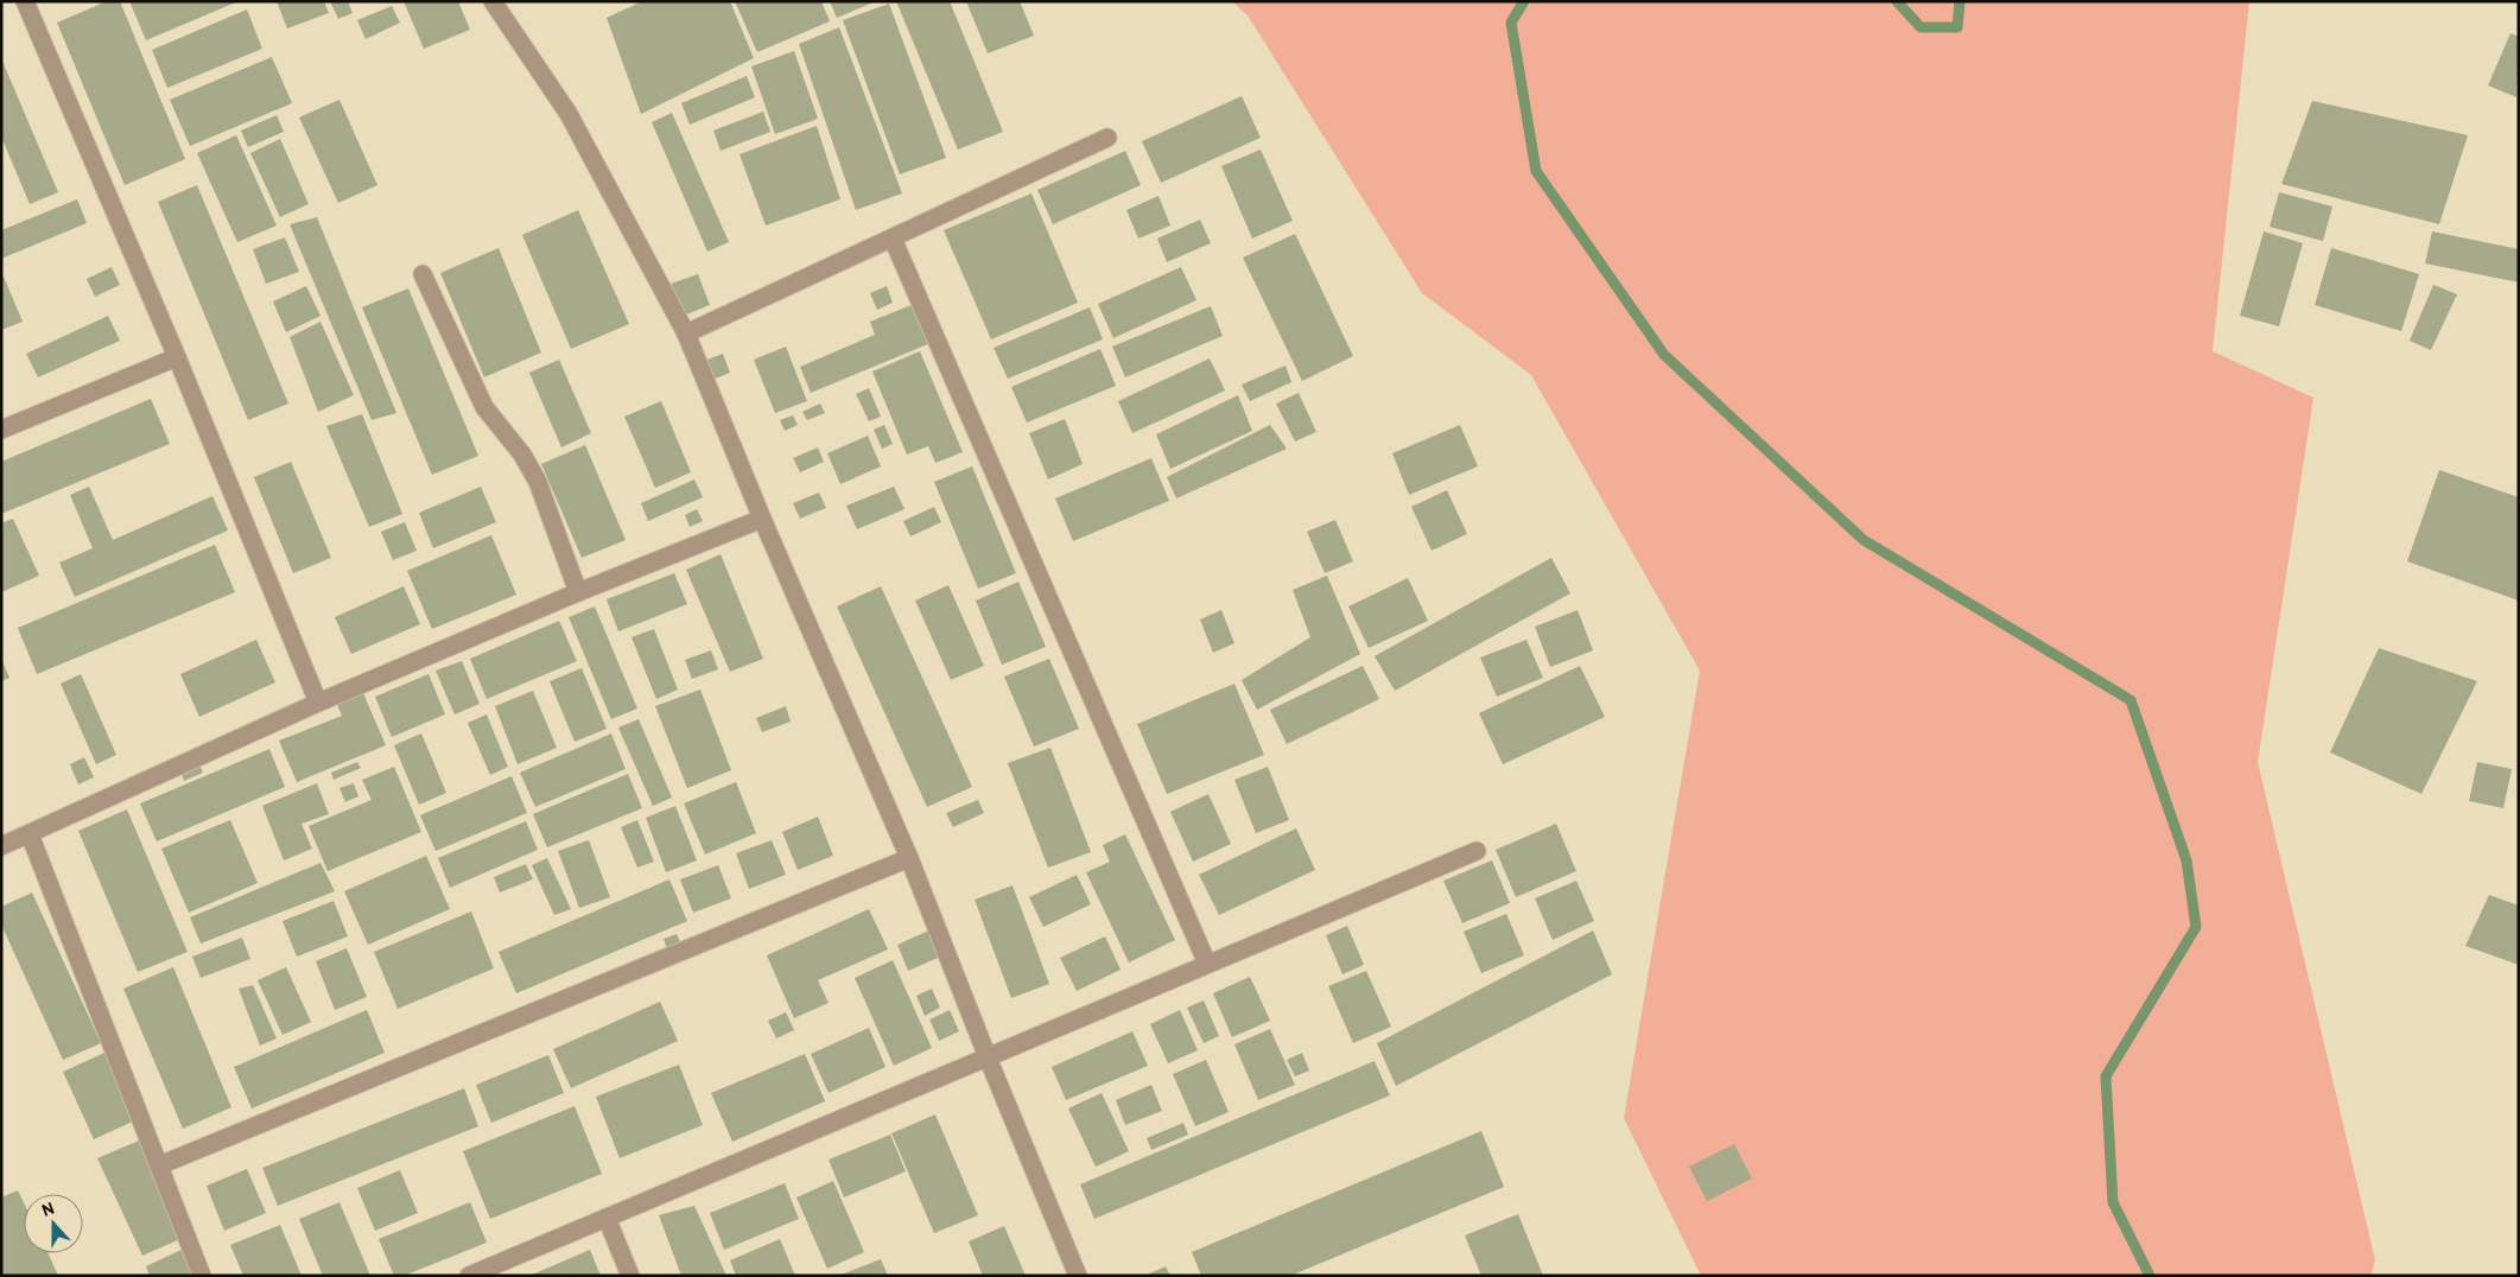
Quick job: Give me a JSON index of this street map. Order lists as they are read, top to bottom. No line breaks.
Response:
{"north":"top"}
